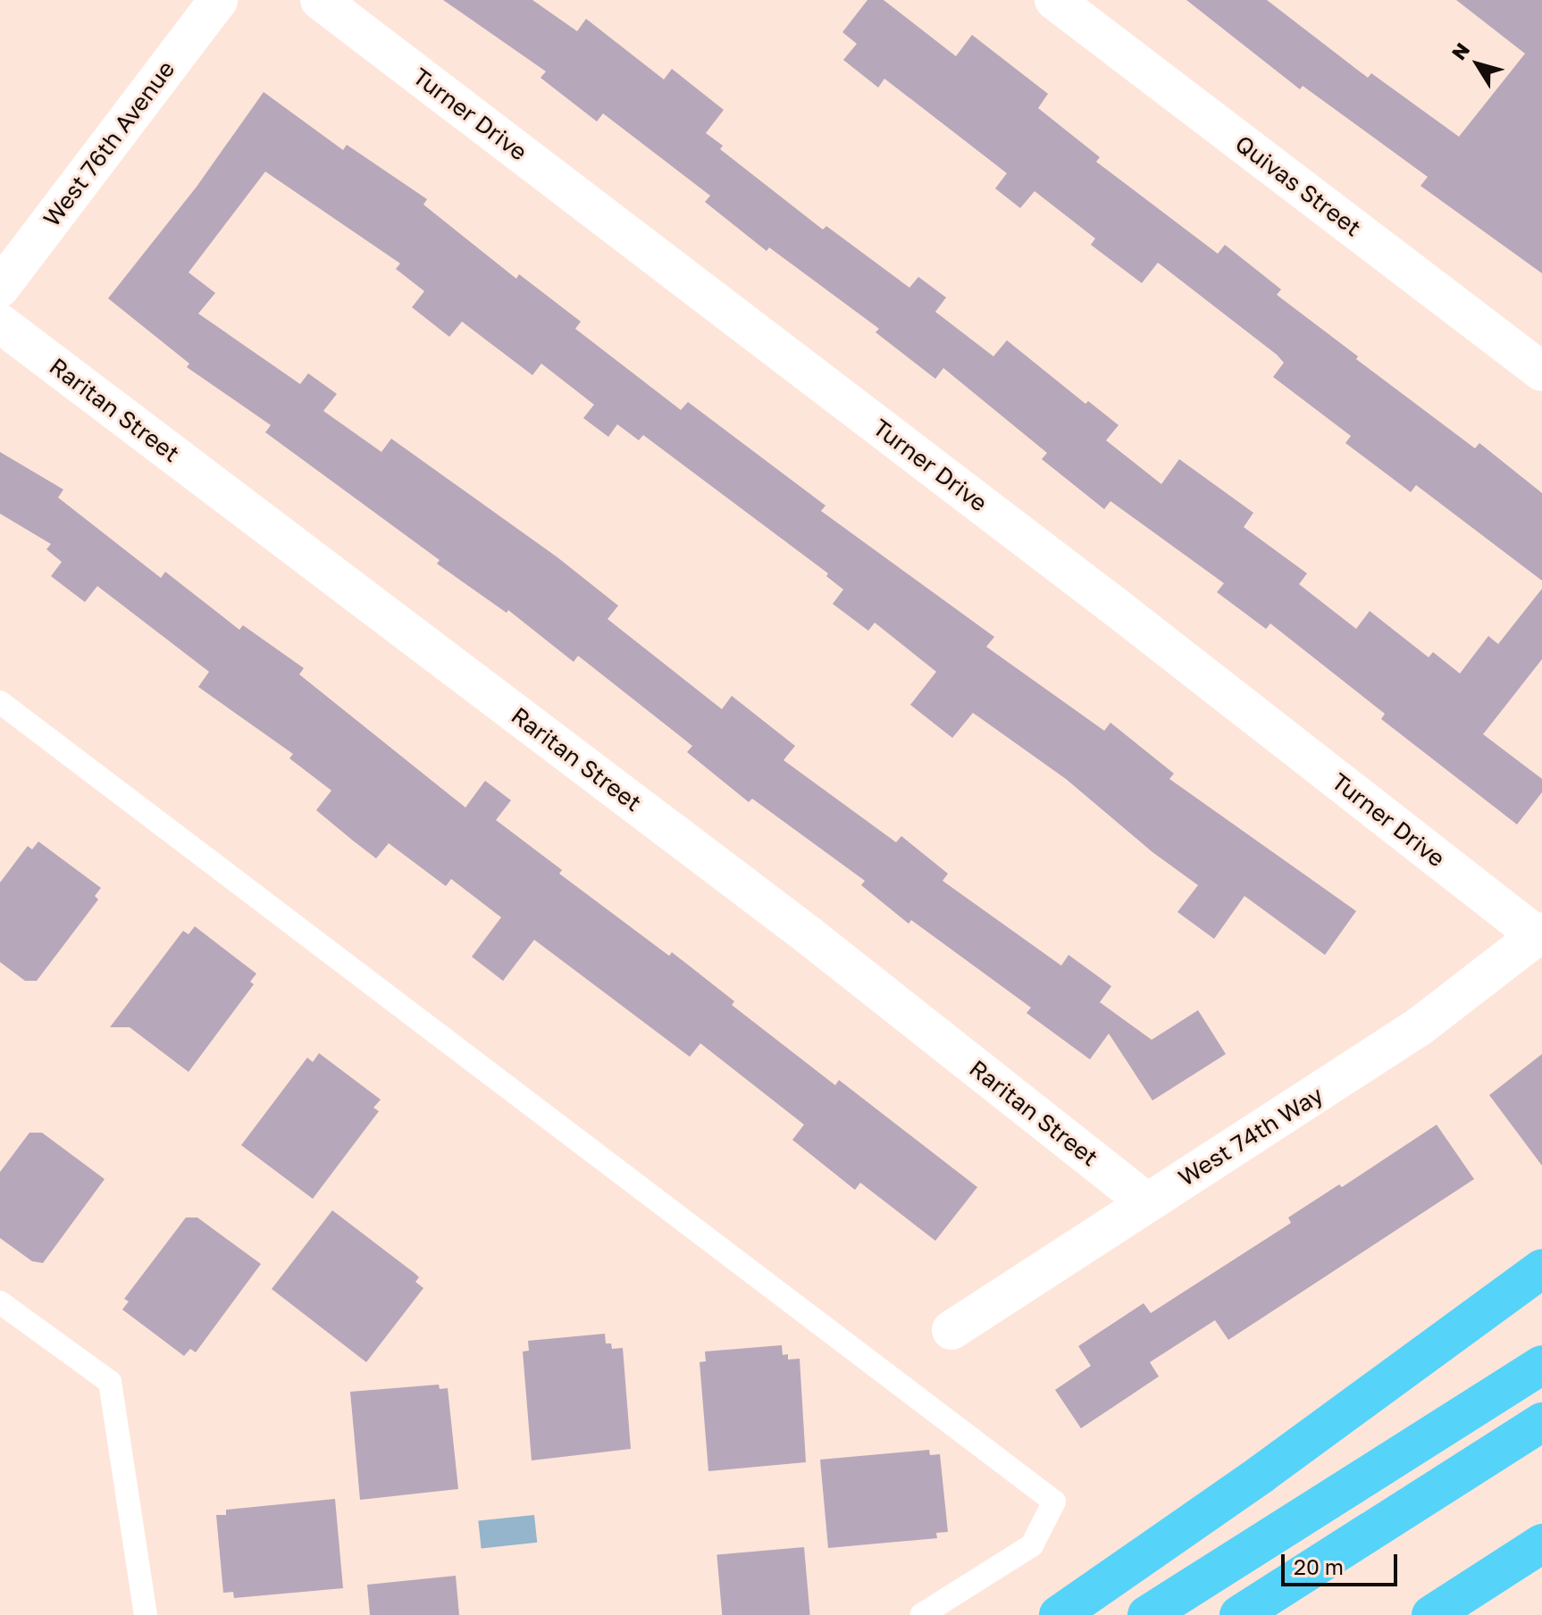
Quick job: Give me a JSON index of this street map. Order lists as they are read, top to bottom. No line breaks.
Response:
{"streets":{"street":["Turner Drive","West 76th Avenue","Quivas Street","Raritan Street","West 74th Way"]},"crossings":[["Turner Drive","West 74th Way"],["Raritan Street","West 74th Way"]],"scale_bar":"20 m","north":"top left"}
